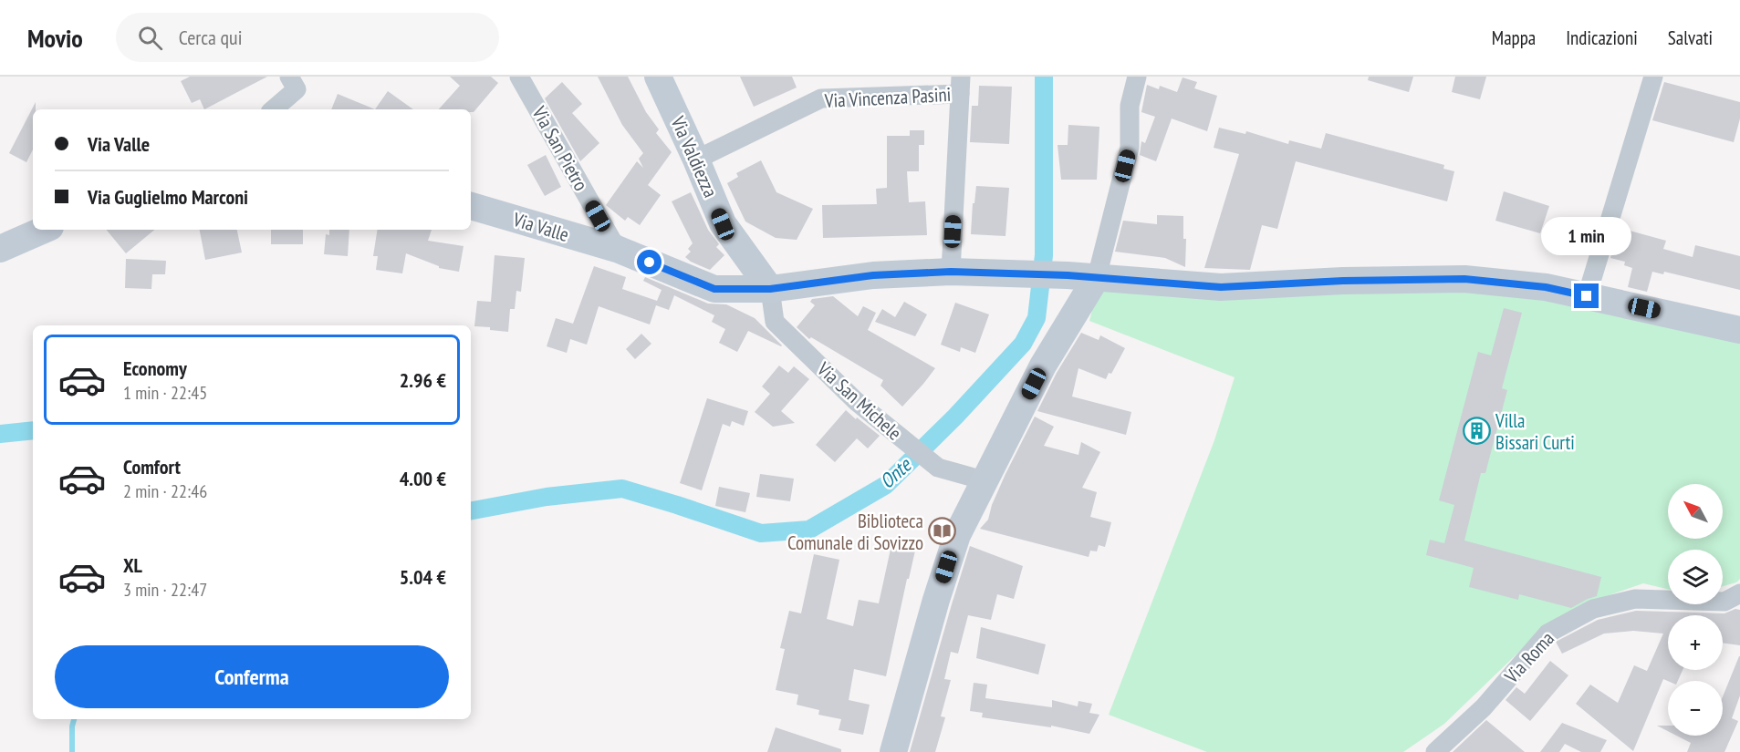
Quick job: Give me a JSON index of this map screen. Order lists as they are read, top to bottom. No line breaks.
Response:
{"streets":{"main road":["Via Valdiezza","Via Valle"],"street":["Via Vincenza Pasini","Via San Pietro","Via San Michele","Via Roma"]},"crossings":[["Via Vincenza Pasini","Via Valdiezza"],["Via Vincenza Pasini","Via Valle"],["Via San Pietro","Via Valle"],["Via Valdiezza","Via Valle"],["Via Valdiezza","Via San Michele"],["Via Valle","Via San Michele"]],"water":["Onte"],"places":{"building":["Villa Bissari Curti"],"library":["Biblioteca Comunale di Sovizzo"]},"north":"top left","page":{"header":"Movio","search":"Cerca qui","nav":["Mappa","Indicazioni","Salvati"],"banner":["Via Valle","Via Guglielmo Marconi"],"bubble":"1 min","list":[{"name":"Economy","note":"1 min · 22:45","value":"2.96 €"},{"name":"Comfort","note":"2 min · 22:46","value":"4.00 €"},{"name":"XL","note":"3 min · 22:47","value":"5.04 €"}],"map_buttons":["+","−"],"buttons":"Conferma"}}
